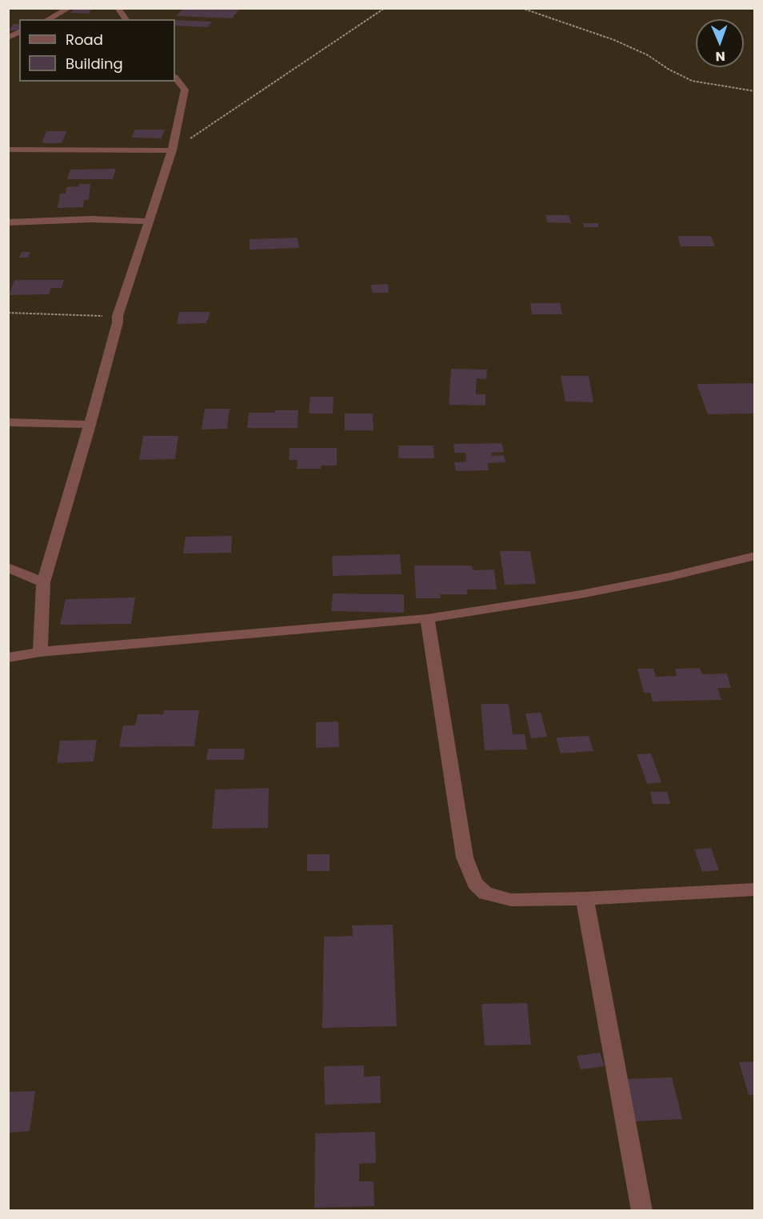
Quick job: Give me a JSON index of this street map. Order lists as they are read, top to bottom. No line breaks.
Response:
{"legend":["Road","Building"],"north":"bottom"}
